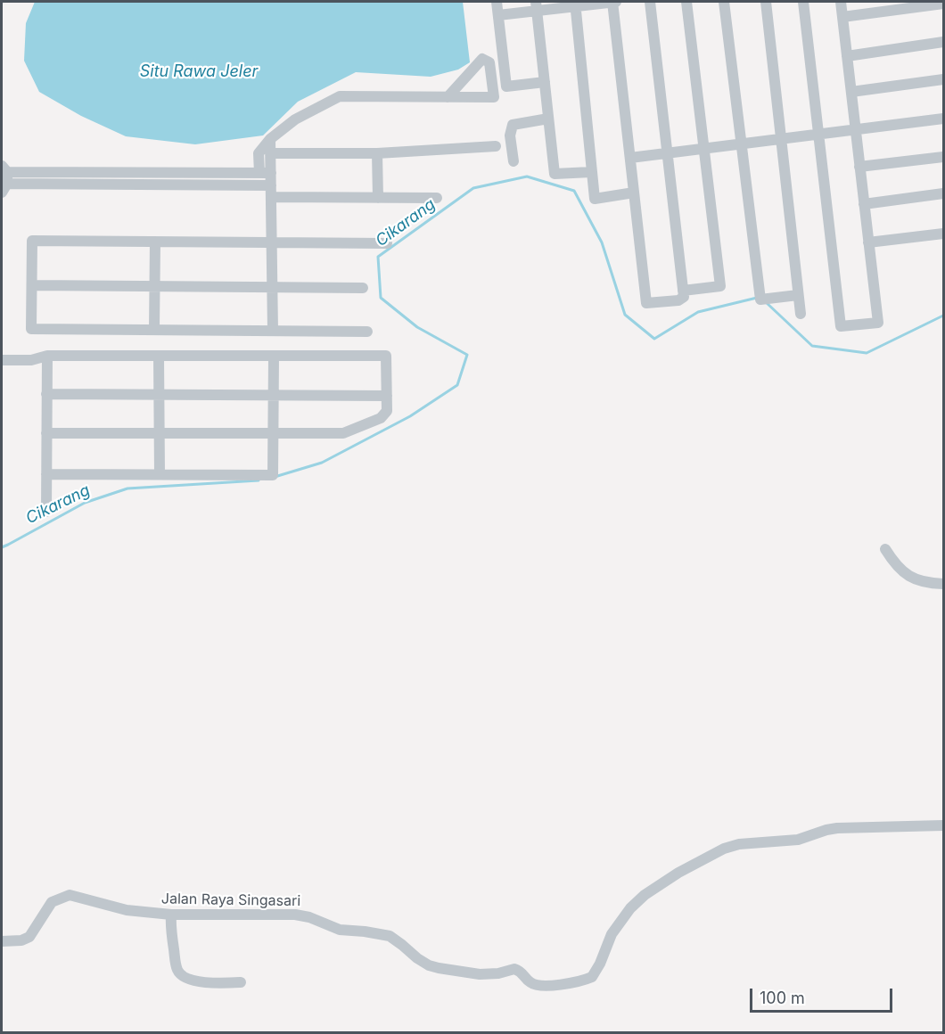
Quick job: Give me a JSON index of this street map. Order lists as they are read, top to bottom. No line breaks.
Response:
{"streets":{"street":["Jalan Raya Singasari"]},"water":["Situ Rawa Jeler","Cikarang"],"scale_bar":"100 m"}
